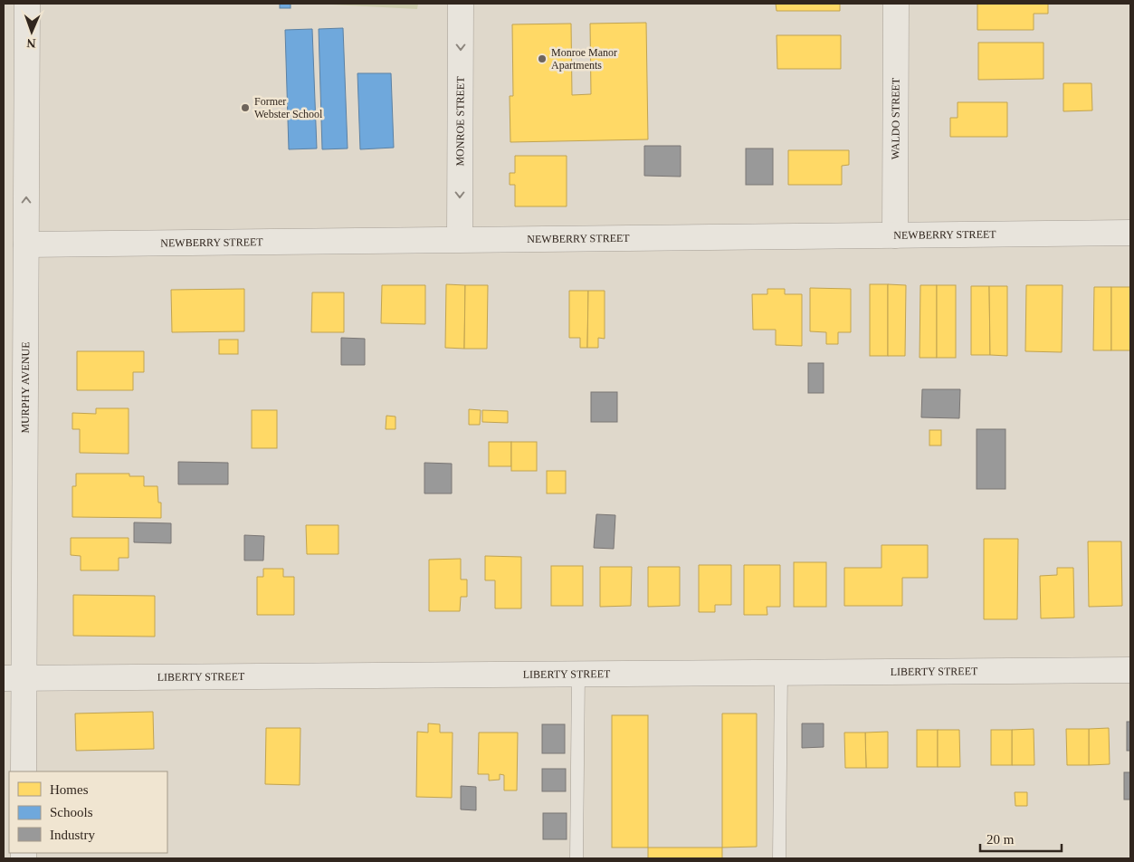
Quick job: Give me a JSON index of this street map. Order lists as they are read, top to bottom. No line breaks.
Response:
{"streets":{"street":["WALDO STREET","MONROE STREET","NEWBERRY STREET","MURPHY AVENUE","LIBERTY STREET"]},"crossings":[["WALDO STREET","NEWBERRY STREET"],["MONROE STREET","NEWBERRY STREET"],["NEWBERRY STREET","MURPHY AVENUE"],["MURPHY AVENUE","LIBERTY STREET"]],"one_way":["MONROE STREET"],"places":["Monroe Manor Apartments","Former Webster School"],"legend":["Homes","Schools","Industry"],"scale_bar":"20 m","north":"bottom"}
